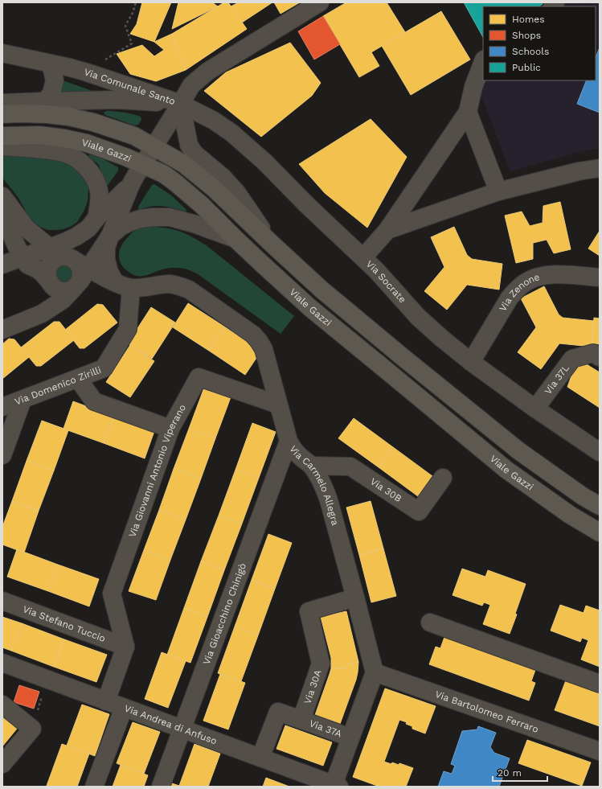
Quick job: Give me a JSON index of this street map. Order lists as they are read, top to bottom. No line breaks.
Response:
{"streets":{"main road":["Viale Gazzi"],"street":["Via Comunale Santo","Via Socrate","Via Zenone","Via 37L","Via Domenico Zirilli","Via Giovanni Antonio Viperano","Via Carmelo Allegra","Via 30B","Via Gioacchino Chinigò","Via Stefano Tuccio","Via 30A","Via Bartolomeo Ferraro","Via Andrea di Anfuso","Via 37A"]},"crossings":[["Via Comunale Santo","Via Socrate"],["Via Socrate","Via Zenone"],["Via Socrate","Via 37L"],["Via Domenico Zirilli","Via Carmelo Allegra"],["Via Giovanni Antonio Viperano","Via Carmelo Allegra"],["Via Giovanni Antonio Viperano","Via Stefano Tuccio"],["Via Carmelo Allegra","Via 30B"],["Via Carmelo Allegra","Via Gioacchino Chinigò"],["Via Carmelo Allegra","Via 30A"],["Via Carmelo Allegra","Via Bartolomeo Ferraro"],["Via Gioacchino Chinigò","Via Andrea di Anfuso"],["Via 30A","Via 37A"]],"legend":["Homes","Shops","Schools","Public"],"scale_bar":"20 m"}
